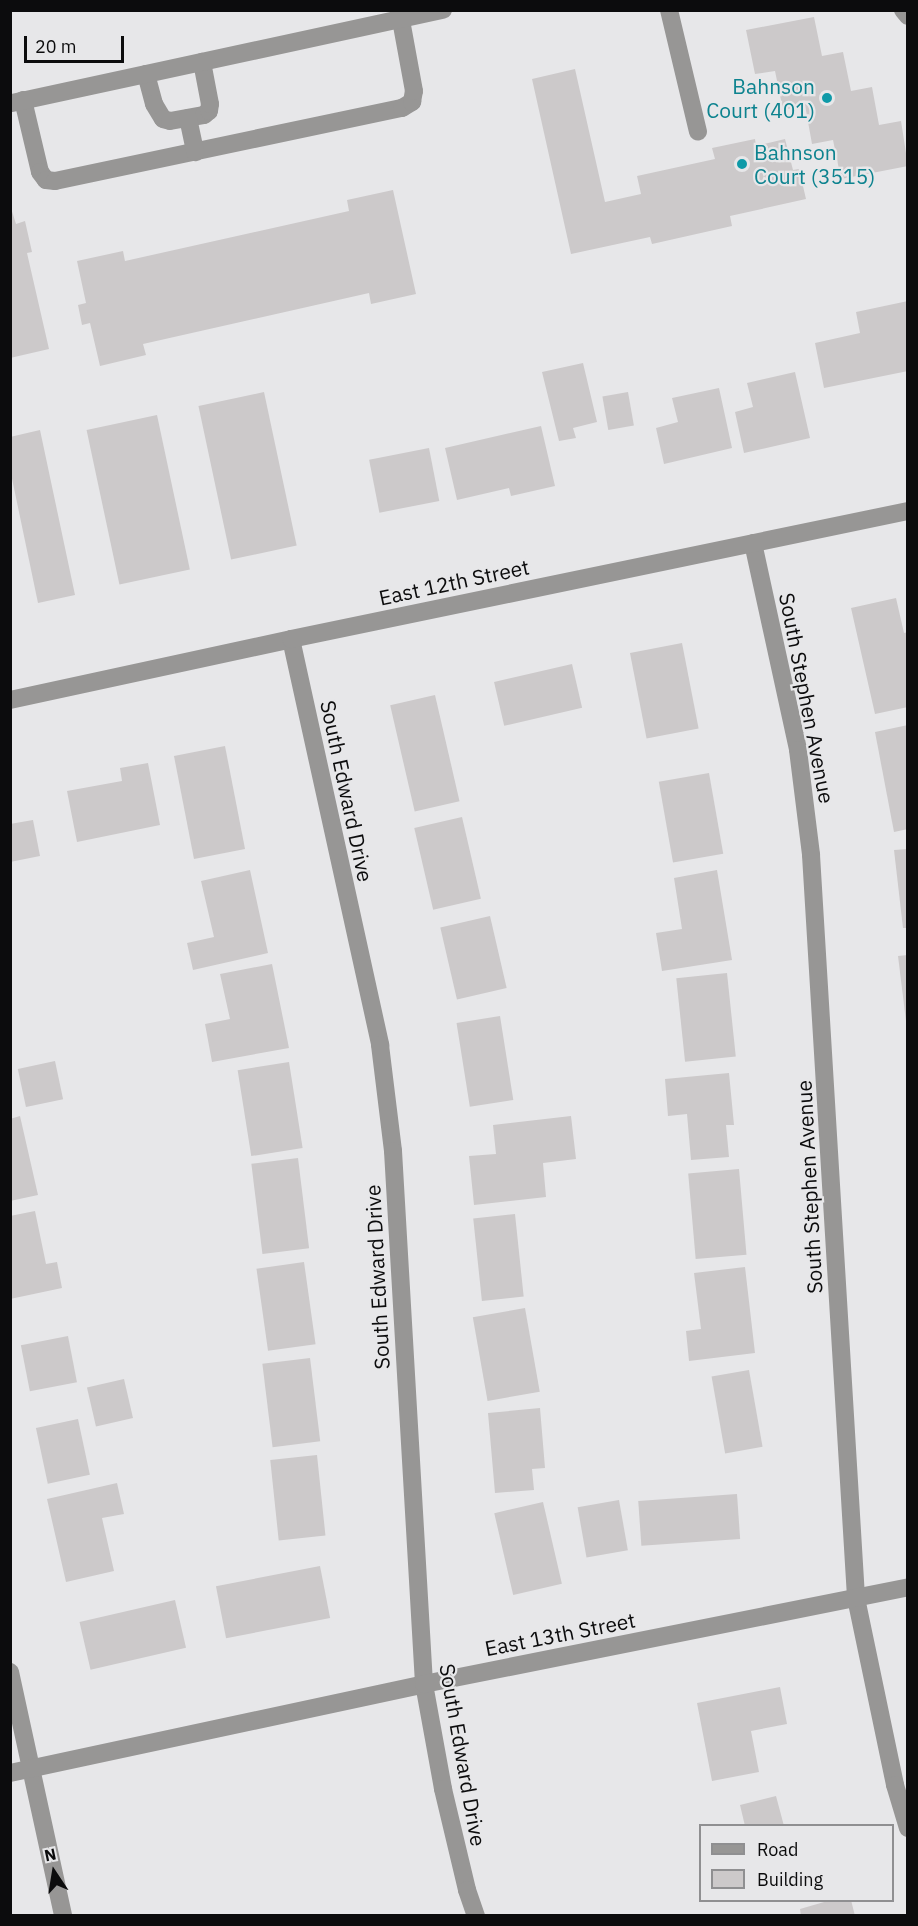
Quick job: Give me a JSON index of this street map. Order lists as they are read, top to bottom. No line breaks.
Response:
{"streets":{"street":["East 12th Street","South Stephen Avenue","South Edward Drive","East 13th Street"]},"crossings":[["East 12th Street","South Stephen Avenue"],["East 12th Street","South Edward Drive"],["South Stephen Avenue","East 13th Street"],["South Edward Drive","East 13th Street"]],"places":["Bahnson Court (401)","Bahnson Court (3515)"],"legend":["Road","Building"],"scale_bar":"20 m","north":"top"}
